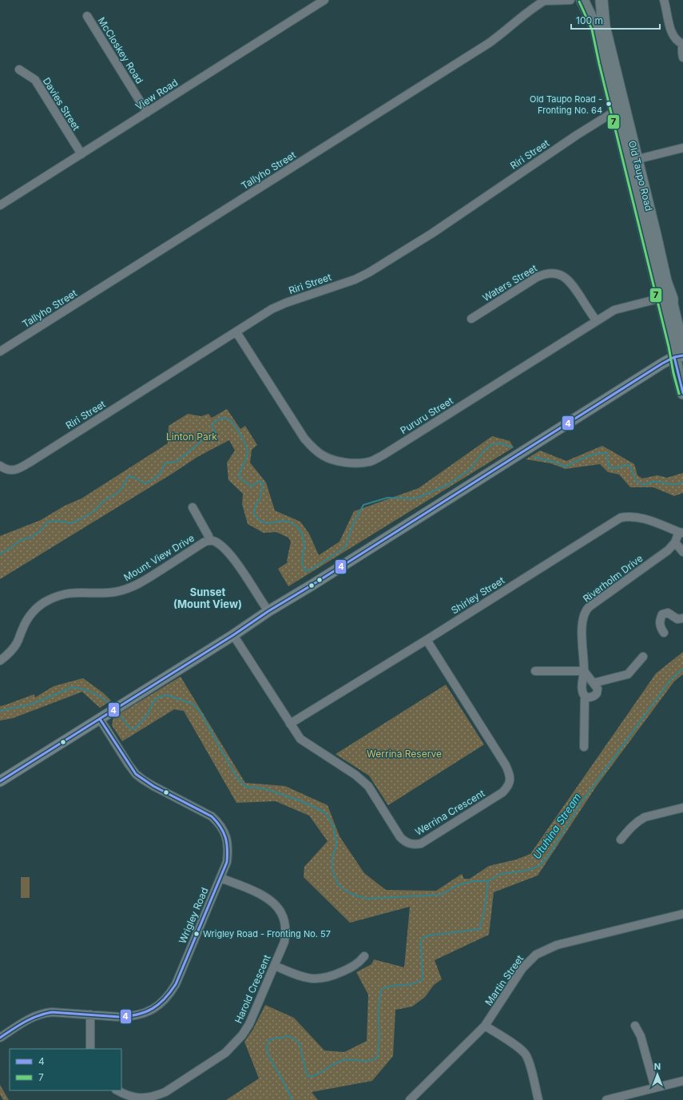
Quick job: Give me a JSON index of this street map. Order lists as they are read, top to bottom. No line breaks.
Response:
{"streets":{"highway":["Old Taupo Road"],"street":["McCloskey Road","View Road","Davies Street","Riri Street","Tallyho Street","Waters Street","Pururu Street","Mount View Drive","Riverholm Drive","Shirley Street","Werrina Crescent","Wrigley Road","Martin Street","Harold Crescent"]},"crossings":[["McCloskey Road","View Road"],["View Road","Davies Street"],["Riri Street","Old Taupo Road"],["Riri Street","Pururu Street"],["Old Taupo Road","Pururu Street"],["Waters Street","Pururu Street"],["Riverholm Drive","Shirley Street"],["Shirley Street","Werrina Crescent"],["Wrigley Road","Harold Crescent"]],"districts":["Sunset (Mount View)"],"water":["Utuhina Stream"],"parks":["Linton Park","Werrina Reserve"],"places":["Old Taupo Road - Fronting No. 64","Wrigley Road - Fronting No. 57"],"lines":["transit line 7","transit line 4"],"legend":["4","7"],"scale_bar":"100 m","north":"top"}
